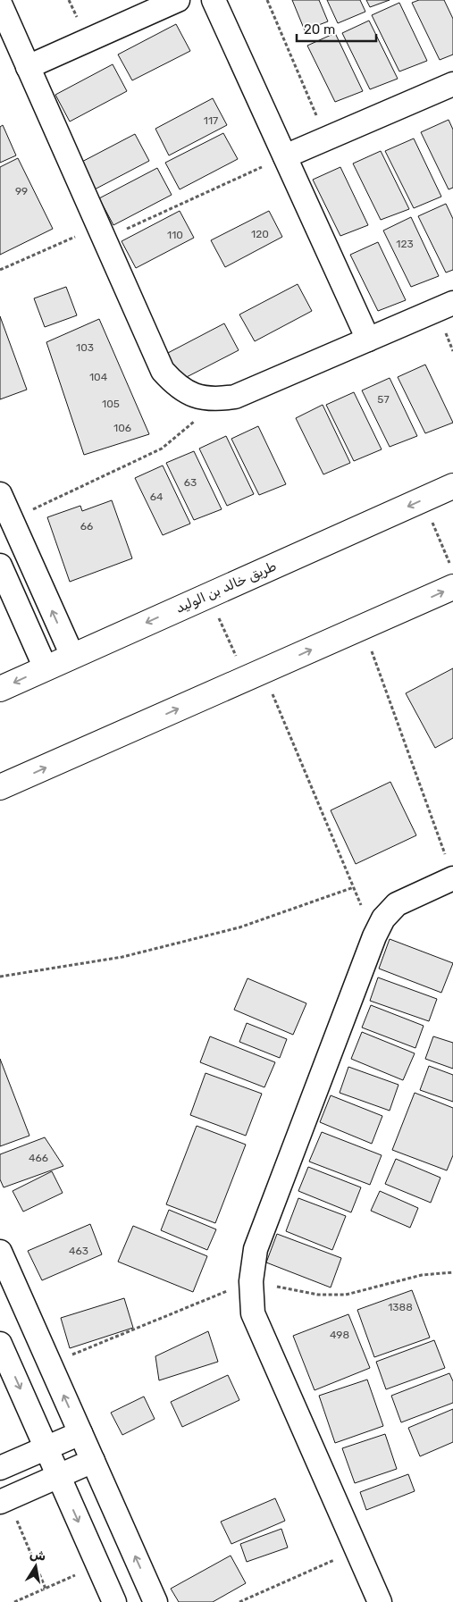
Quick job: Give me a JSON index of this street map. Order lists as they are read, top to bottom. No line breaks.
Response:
{"streets":{"street":["طريق خالد بن الوليد"]},"house_numbers":["117","99","120","110","123","103","104","57","105","106","63","64","66","466","463","1388","498"],"scale_bar":"20 m","north":"top"}
